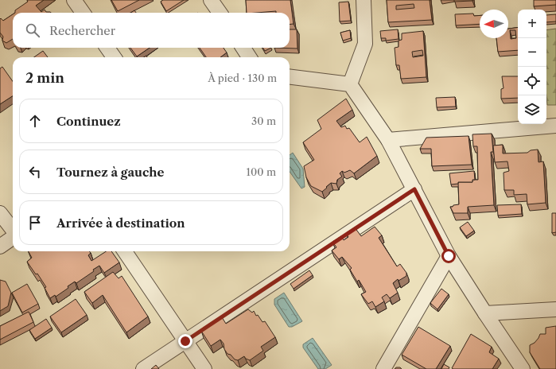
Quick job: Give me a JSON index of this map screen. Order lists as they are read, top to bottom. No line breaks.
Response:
{"north":"left","page":{"map_buttons":["+","−"],"search":"Rechercher","heading":["2 min","À pied · 130 m"],"list":[["Continuez","30 m"],["Tournez à gauche","100 m"],"Arrivée à destination"]}}
